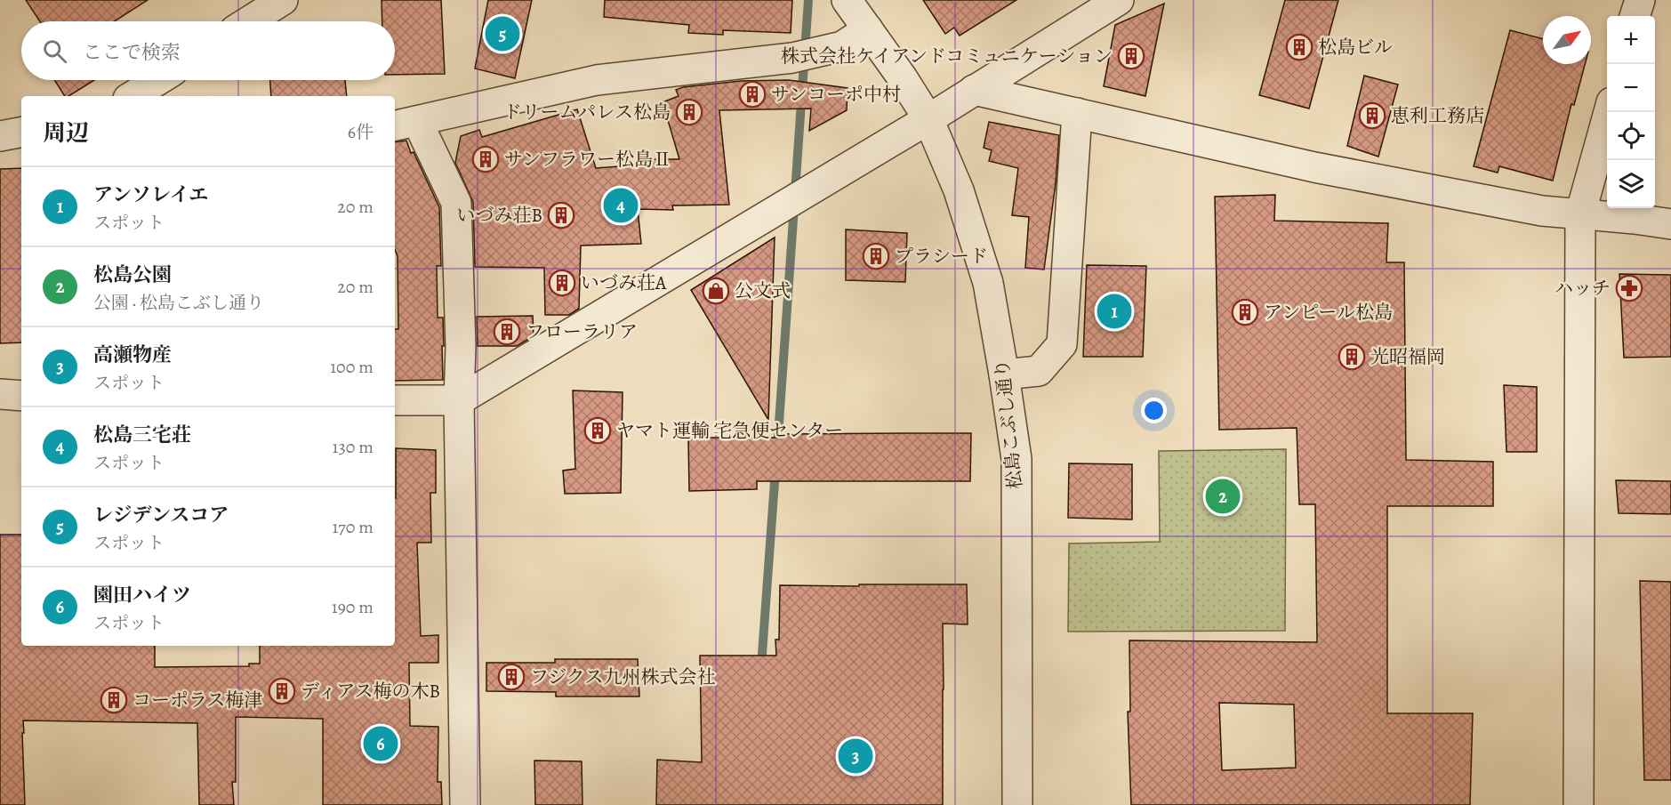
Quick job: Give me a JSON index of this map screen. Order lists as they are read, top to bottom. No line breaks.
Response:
{"streets":{"street":["松島こぶし通り"]},"places":{"building":["松島ビル","株式会社ケイアンドコミュニケーション","サンコーポ中村","ドリームパレス松島","恵利工務店","サンフラワー松島Ⅱ","いづみ荘B","プラシード","いづみ荘A","アンピール松島","フローラリア","光昭福岡","ヤマト運輸 宅急便センター","フジクス九州株式会社","ディアス梅の木B","コーポラス梅津"],"pharmacy":["ハッチ"],"shop":["公文式"]},"north":"top right","page":{"pins":["5","4","1","2","6","3"],"map_buttons":["+","−"],"search":"ここで検索","heading":["周辺","6件"],"list":[{"mark":"1","name":"アンソレイエ","note":"スポット","value":"20 m"},{"mark":"2","name":"松島公園","note":"公園 · 松島こぶし通り","value":"20 m"},{"mark":"3","name":"高瀬物産","note":"スポット","value":"100 m"},{"mark":"4","name":"松島三宅荘","note":"スポット","value":"130 m"},{"mark":"5","name":"レジデンスコア","note":"スポット","value":"170 m"},{"mark":"6","name":"園田ハイツ","note":"スポット","value":"190 m"}]}}
